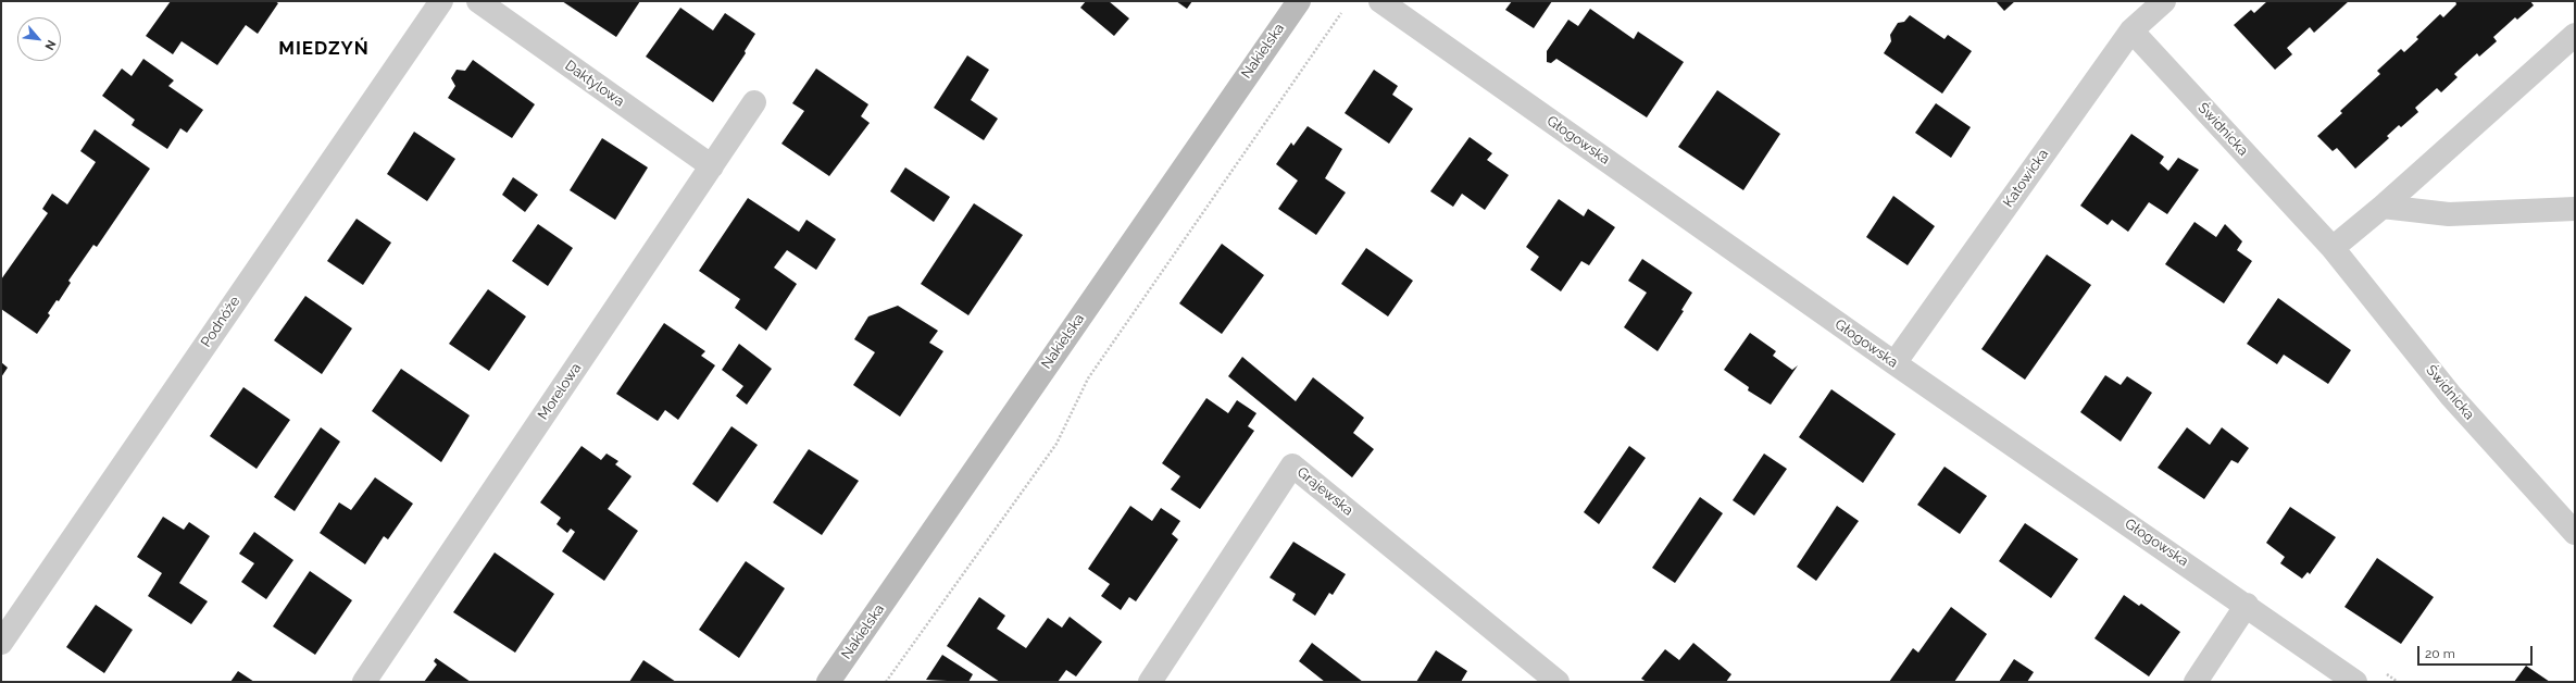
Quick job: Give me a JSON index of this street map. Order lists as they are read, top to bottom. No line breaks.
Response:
{"streets":{"main road":["Nakielska"],"street":["Daktylowa","Świdnicka","Głogowska","Katowicka","Podnóże","Morelowa","Grajewska"]},"crossings":[["Daktylowa","Morelowa"],["Świdnicka","Katowicka"],["Głogowska","Katowicka"]],"districts":["MIEDZYŃ"],"scale_bar":"20 m","north":"bottom right"}
